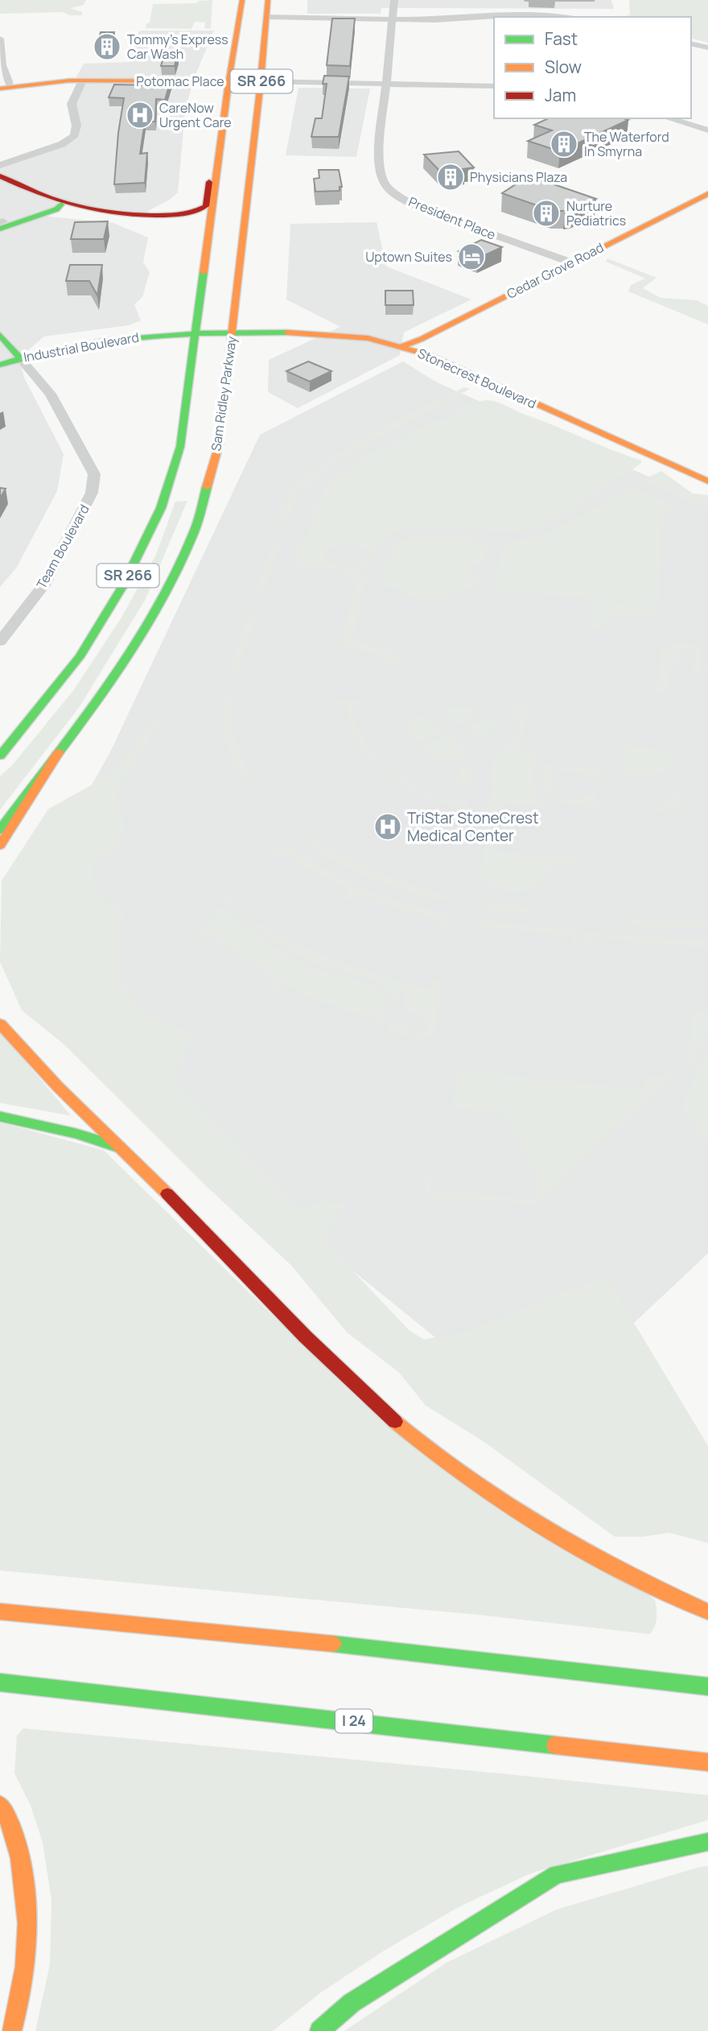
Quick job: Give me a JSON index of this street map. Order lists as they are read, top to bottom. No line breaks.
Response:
{"streets":{"main road":["Potomac Place","SR 266","Cedar Grove Road","Industrial Boulevard","Stonecrest Boulevard","Sam Ridley Parkway","Team Boulevard","I 24"],"street":["President Place"]},"crossings":[["Potomac Place","SR 266"],["Potomac Place","President Place"],["Potomac Place","Sam Ridley Parkway"],["SR 266","Industrial Boulevard"],["President Place","Cedar Grove Road"],["Cedar Grove Road","Stonecrest Boulevard"],["Industrial Boulevard","Stonecrest Boulevard"],["Industrial Boulevard","Sam Ridley Parkway"],["Industrial Boulevard","Team Boulevard"],["Stonecrest Boulevard","Sam Ridley Parkway"]],"places":{"building":["Tommy's Express Car Wash","The Waterford In Smyrna","Physicians Plaza","Nurture Pediatrics"],"hospital":["CareNow Urgent Care","TriStar StoneCrest Medical Center"],"hotel":["Uptown Suites"]},"legend":["Fast","Slow","Jam"]}
